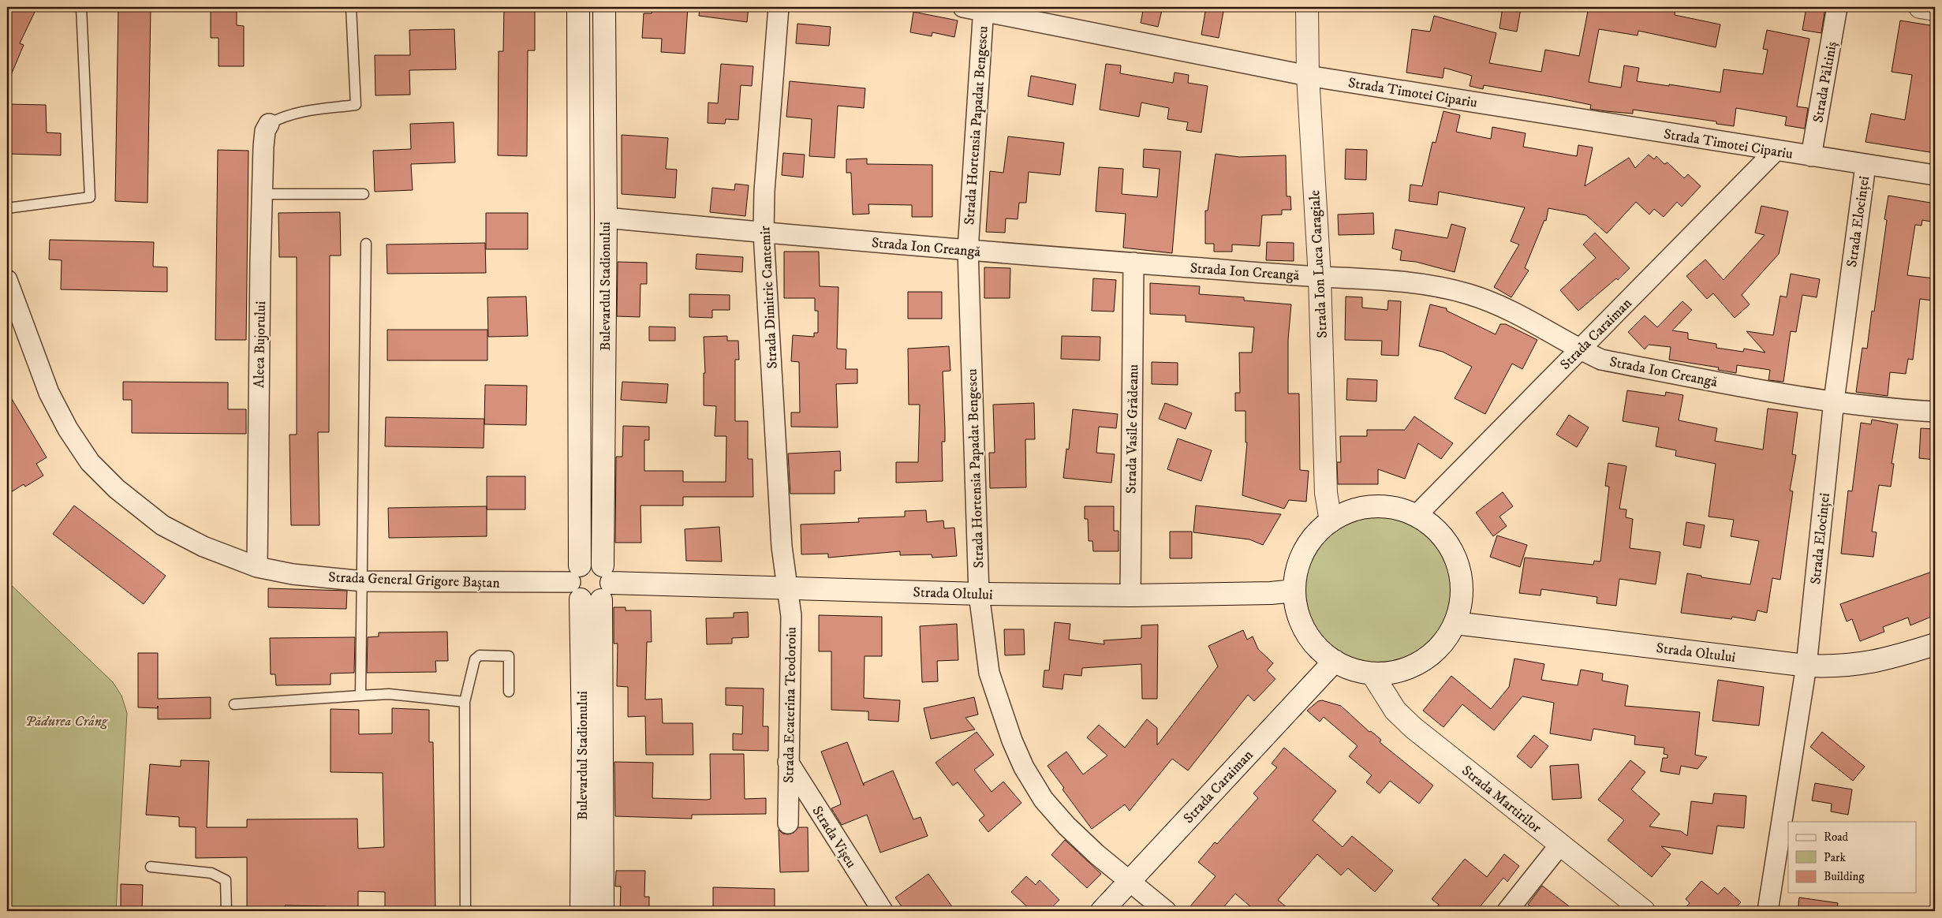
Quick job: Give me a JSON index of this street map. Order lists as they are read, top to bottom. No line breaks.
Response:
{"streets":{"main road":["Strada Ion Luca Caragiale","Bulevardul Stadionului","Strada Caraiman","Strada Oltului","Strada Martirilor"],"street":["Strada Păltiniș","Strada Timotei Cipariu","Strada Hortensia Papadat Bengescu","Strada Elocinței","Strada Ion Creangă","Strada Dimitrie Cantemir","Aleea Bujorului","Strada Vasile Grădeanu","Strada General Grigore Baștan","Strada Ecaterina Teodoroiu","Strada Vișeu"]},"crossings":[["Strada Păltiniș","Strada Timotei Cipariu"],["Strada Timotei Cipariu","Strada Hortensia Papadat Bengescu"],["Strada Timotei Cipariu","Strada Elocinței"],["Strada Timotei Cipariu","Strada Ion Luca Caragiale"],["Strada Timotei Cipariu","Strada Caraiman"],["Strada Hortensia Papadat Bengescu","Strada Ion Creangă"],["Strada Hortensia Papadat Bengescu","Strada Caraiman"],["Strada Hortensia Papadat Bengescu","Strada Oltului"],["Strada Elocinței","Strada Ion Creangă"],["Strada Elocinței","Strada Oltului"],["Strada Ion Creangă","Strada Ion Luca Caragiale"],["Strada Ion Creangă","Bulevardul Stadionului"],["Strada Ion Creangă","Strada Dimitrie Cantemir"],["Strada Ion Creangă","Strada Caraiman"],["Strada Ion Creangă","Strada Vasile Grădeanu"],["Bulevardul Stadionului","Strada General Grigore Baștan"],["Bulevardul Stadionului","Strada Oltului"],["Strada Dimitrie Cantemir","Strada Oltului"],["Strada Dimitrie Cantemir","Strada Ecaterina Teodoroiu"],["Aleea Bujorului","Strada General Grigore Baștan"],["Strada Vasile Grădeanu","Strada Oltului"],["Strada General Grigore Baștan","Strada Oltului"],["Strada Oltului","Strada Ecaterina Teodoroiu"],["Strada Ecaterina Teodoroiu","Strada Vișeu"]],"parks":["Pădurea Crâng"],"legend":["Road","Park","Building"]}
